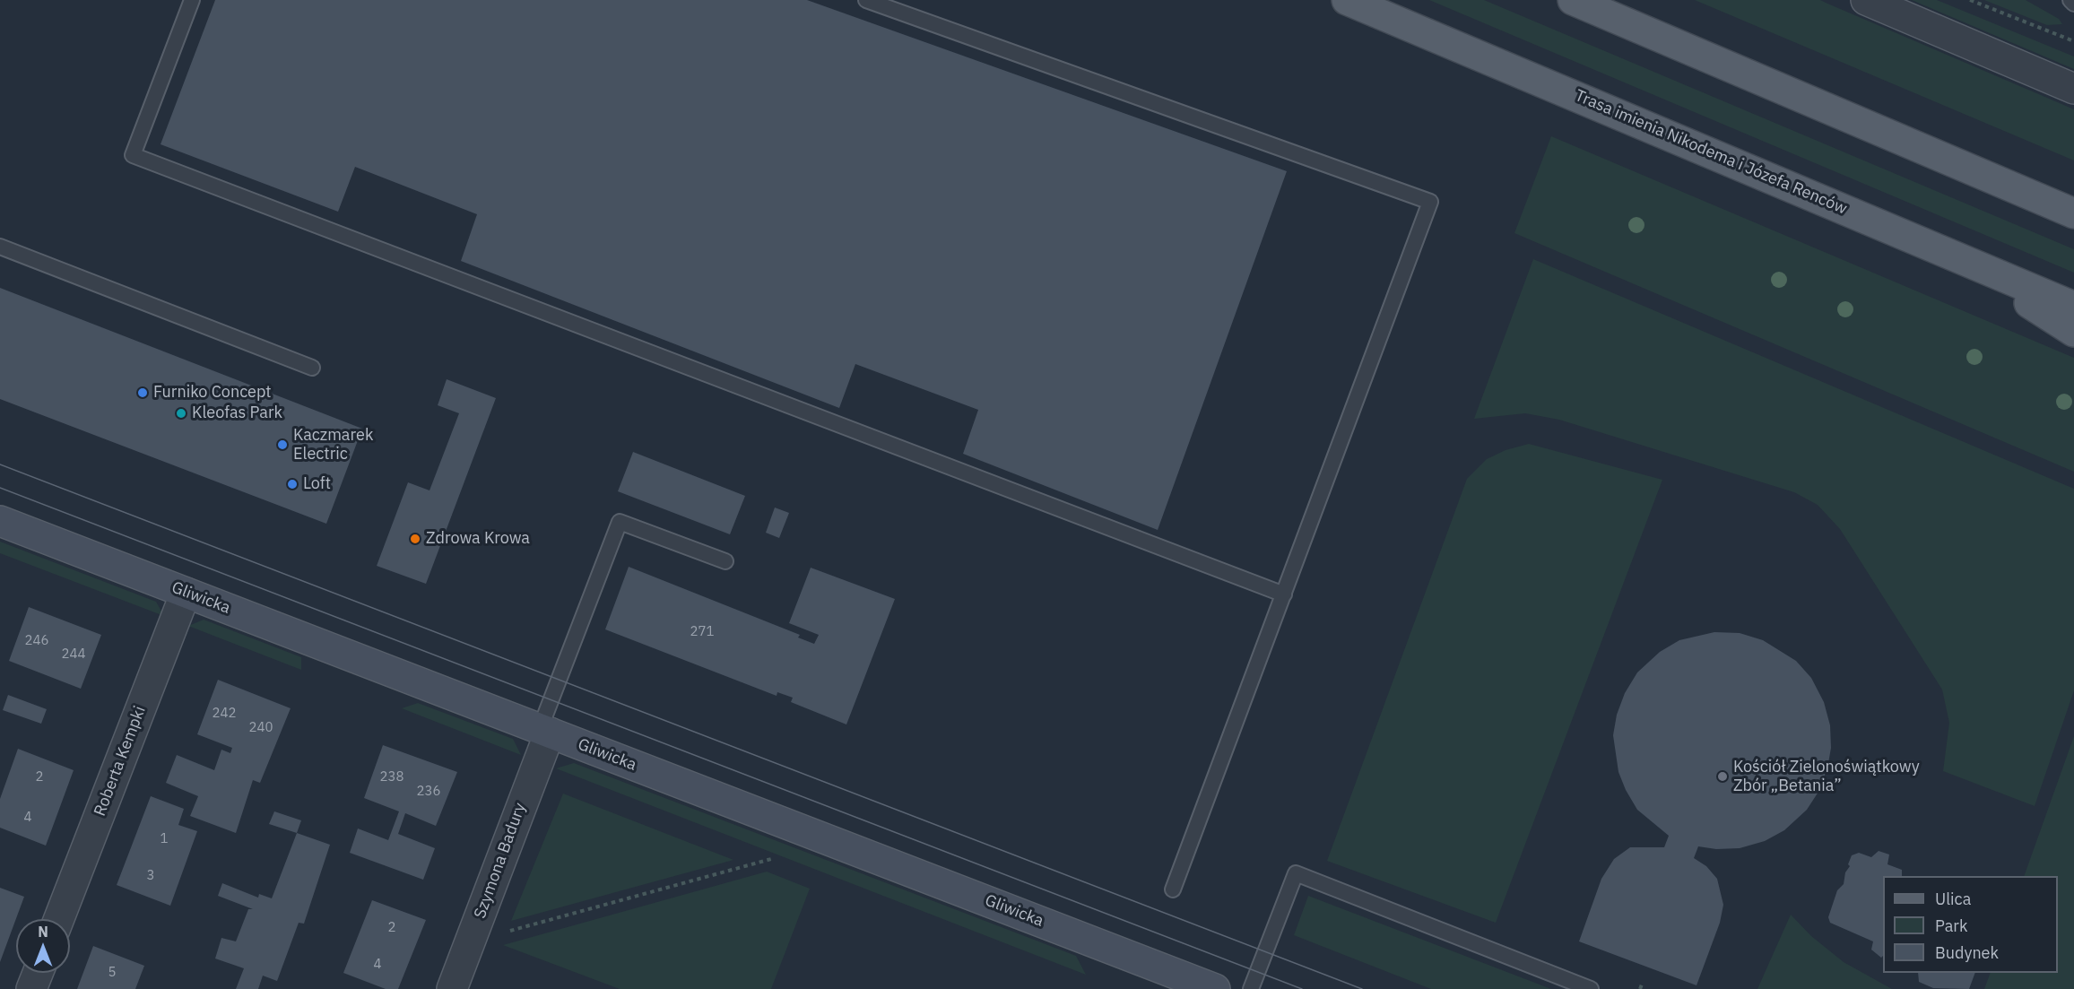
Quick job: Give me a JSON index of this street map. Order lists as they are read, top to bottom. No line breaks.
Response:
{"streets":{"main road":["Trasa imienia Nikodema i Józefa Renców"],"street":["Gliwicka","Roberta Kempki","Szymona Badury"]},"crossings":[["Gliwicka","Roberta Kempki"],["Gliwicka","Szymona Badury"]],"places":["Furniko Concept","Kleofas Park","Kaczmarek Electric","Loft","Zdrowa Krowa","Kościół Zielonoświątkowy Zbór „Betania”"],"house_numbers":["271","246","244","242","240","2","238","236","4","1","3","2","4","5"],"legend":["Ulica","Park","Budynek"],"north":"top"}
